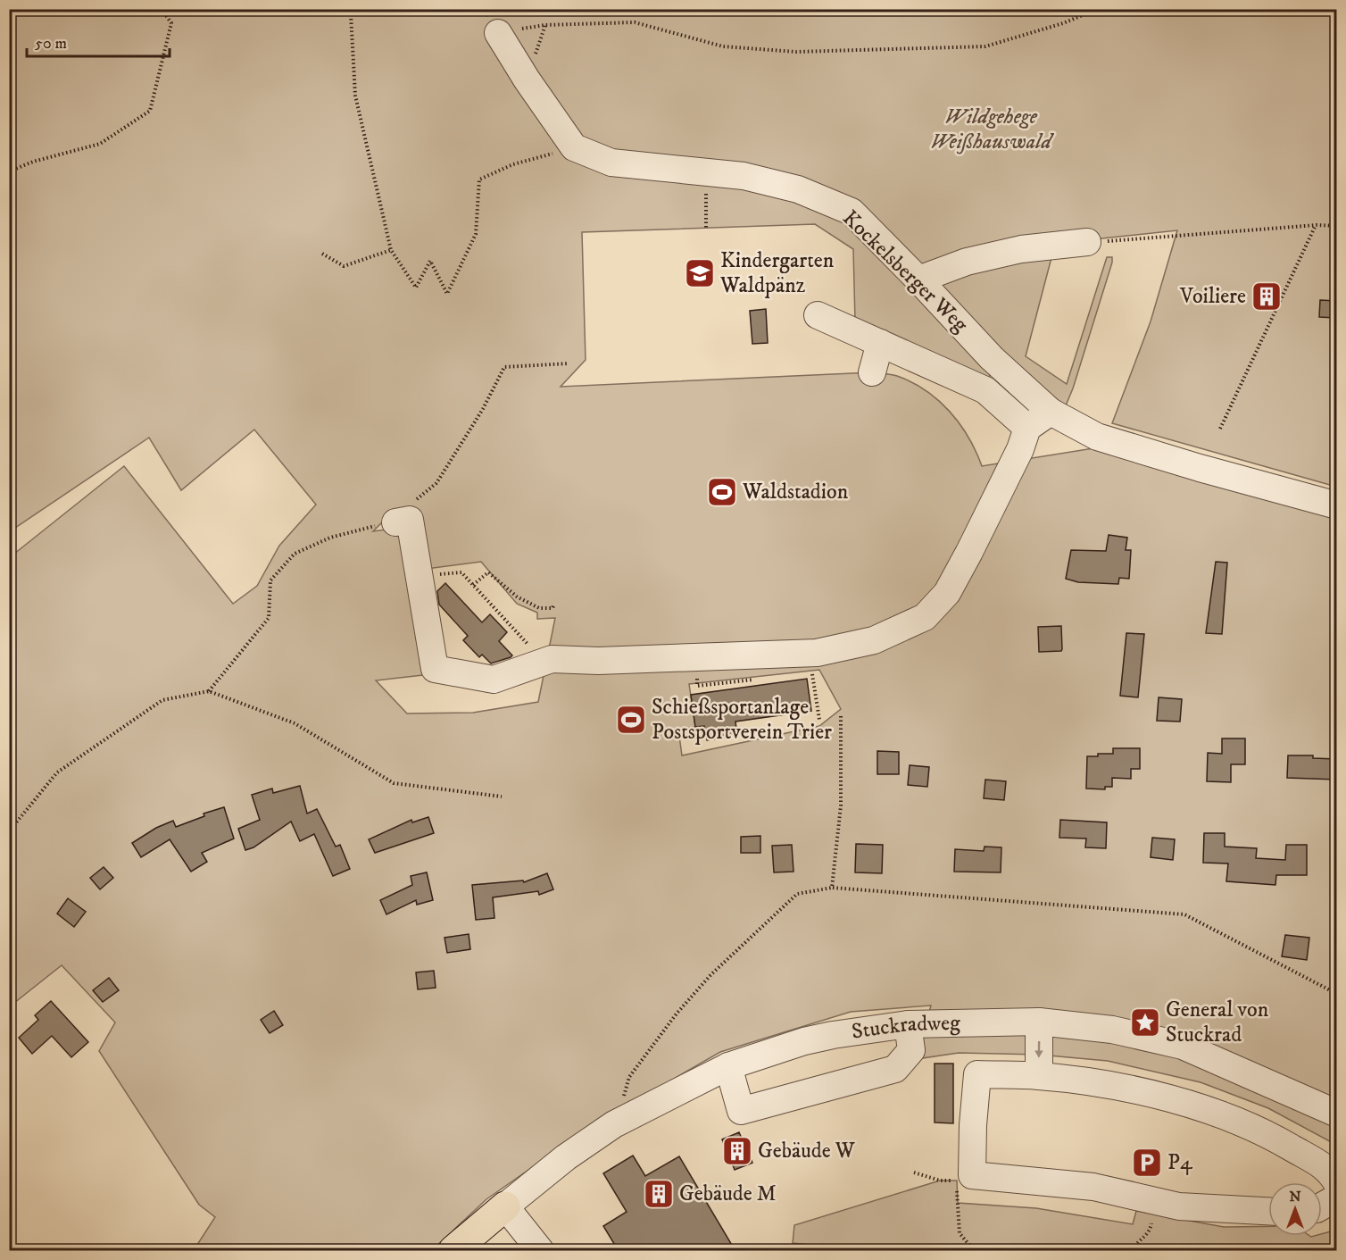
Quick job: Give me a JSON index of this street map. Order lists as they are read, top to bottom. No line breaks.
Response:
{"streets":{"street":["Kockelsberger Weg","Stuckradweg"]},"parks":["Wildgehege Weißhauswald"],"places":{"school or university":["Kindergarten Waldpänz"],"building":["Voiliere","Gebäude W","Gebäude M"],"sports":["Waldstadion","Schießsportanlage Postsportverein Trier"],"place":["General von Stuckrad"],"parking":["P4"]},"scale_bar":"50 m","north":"top"}
